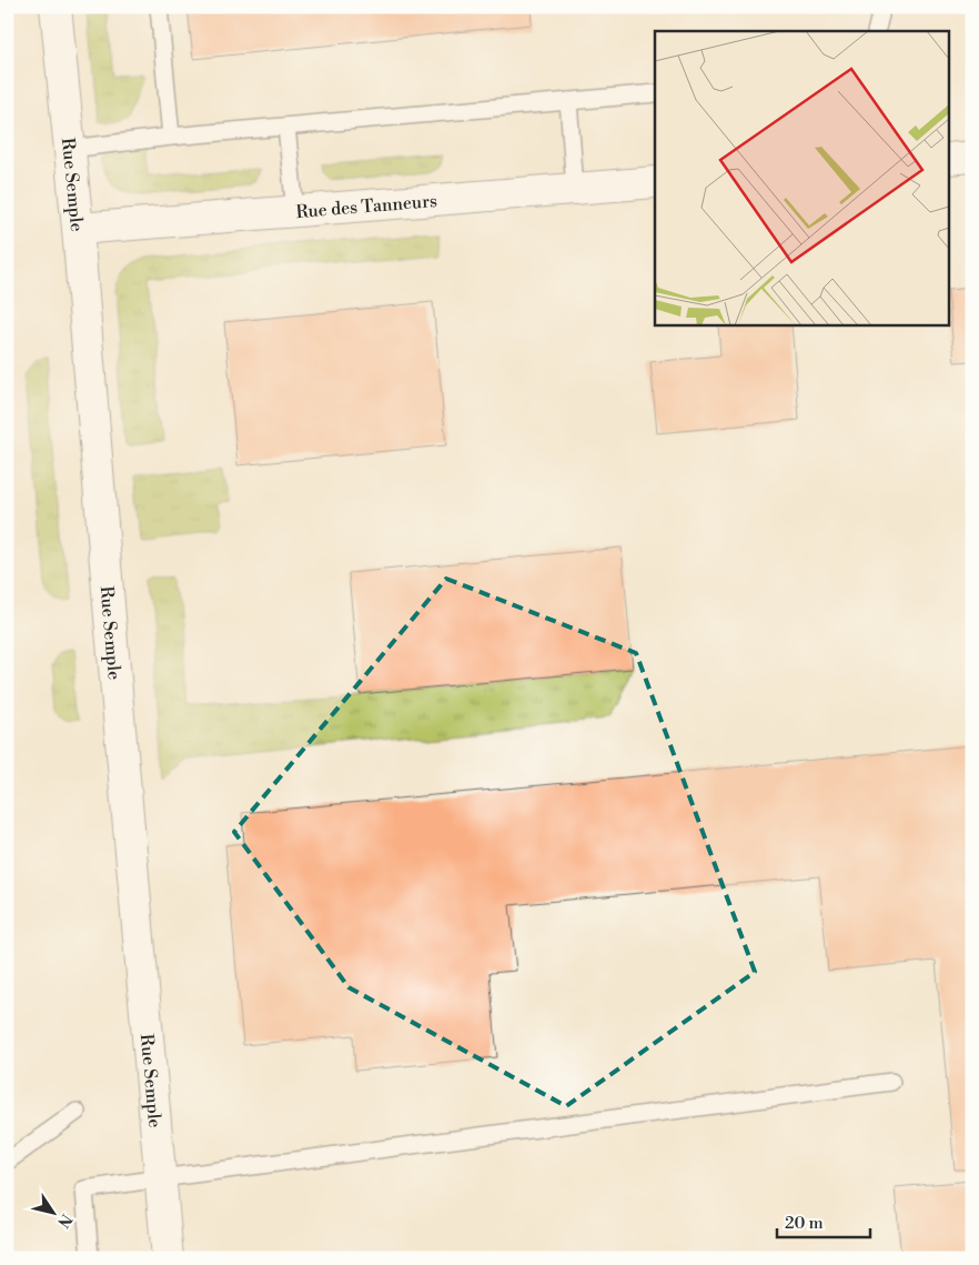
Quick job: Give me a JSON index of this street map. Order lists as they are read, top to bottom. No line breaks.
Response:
{"streets":{"street":["Rue Semple","Rue des Tanneurs"]},"crossings":[["Rue Semple","Rue des Tanneurs"]],"scale_bar":"20 m","north":"bottom right"}
